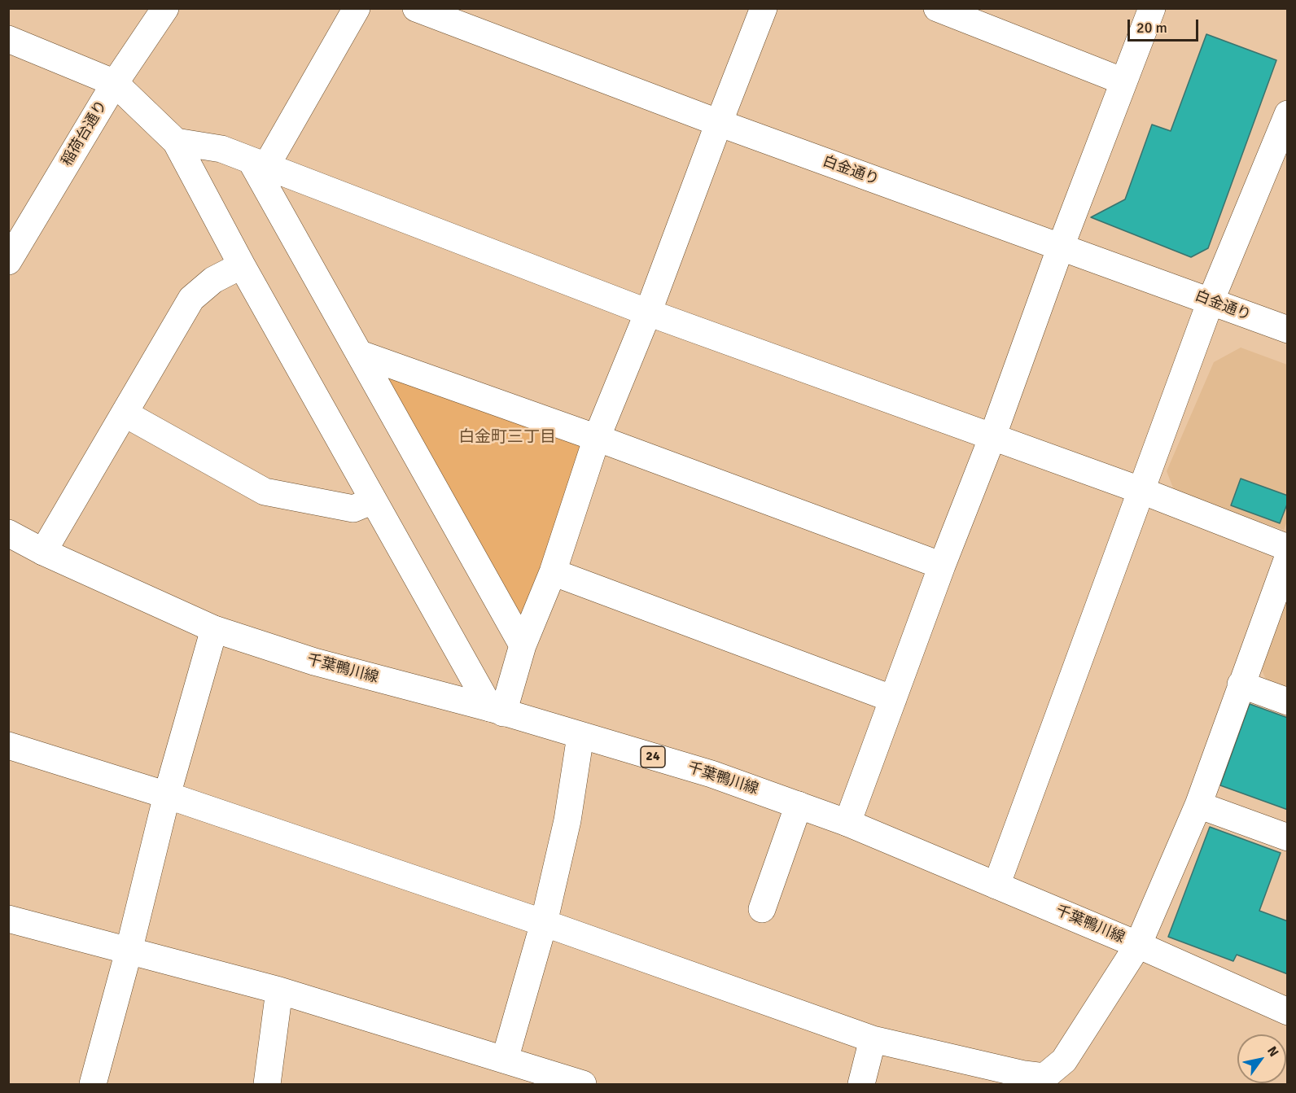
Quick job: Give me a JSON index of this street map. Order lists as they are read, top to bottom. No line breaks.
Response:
{"streets":{"street":["稲荷台通り","白金通り","千葉鴨川線","24"]},"districts":["白金町三丁目"],"scale_bar":"20 m","north":"top right"}
